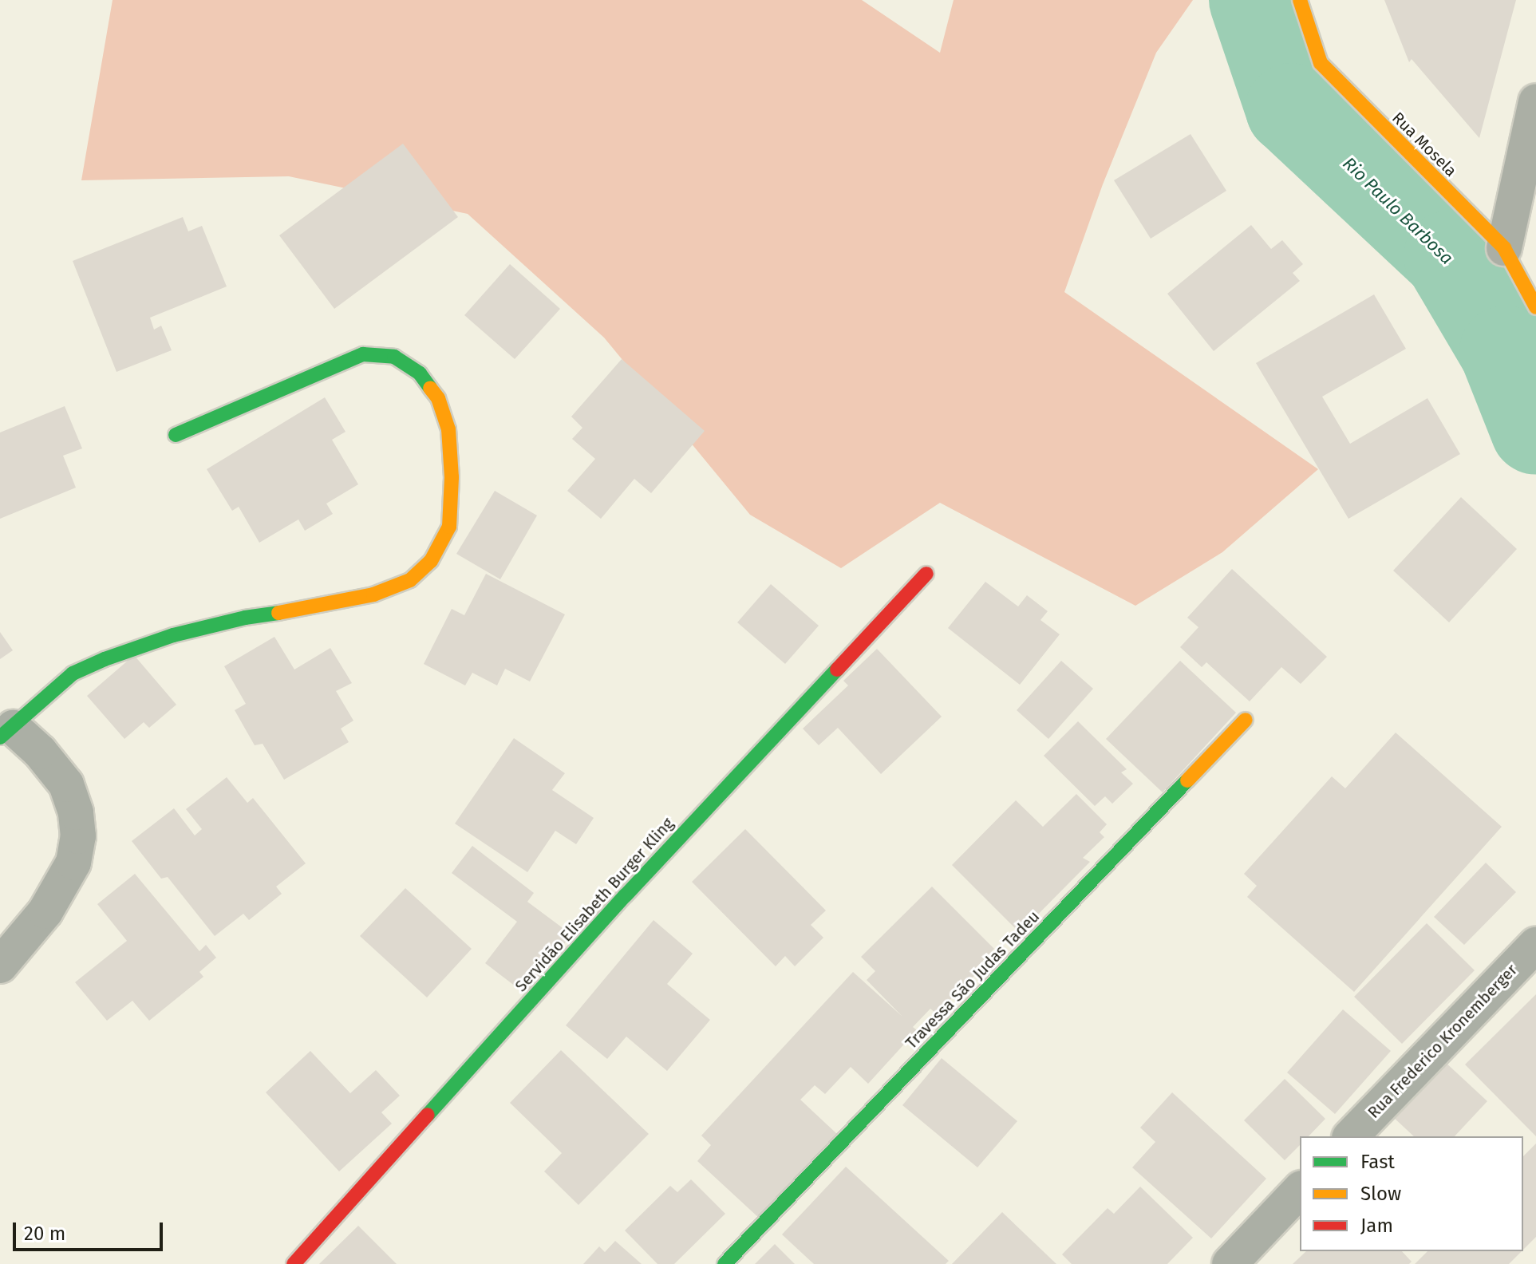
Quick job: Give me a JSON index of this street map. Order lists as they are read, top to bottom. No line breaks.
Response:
{"streets":{"street":["Rua Mosela","Servidão Elisabeth Burger Kling","Travessa São Judas Tadeu","Rua Frederico Kronemberger"]},"water":["Rio Paulo Barbosa"],"legend":["Fast","Slow","Jam"],"scale_bar":"20 m"}
